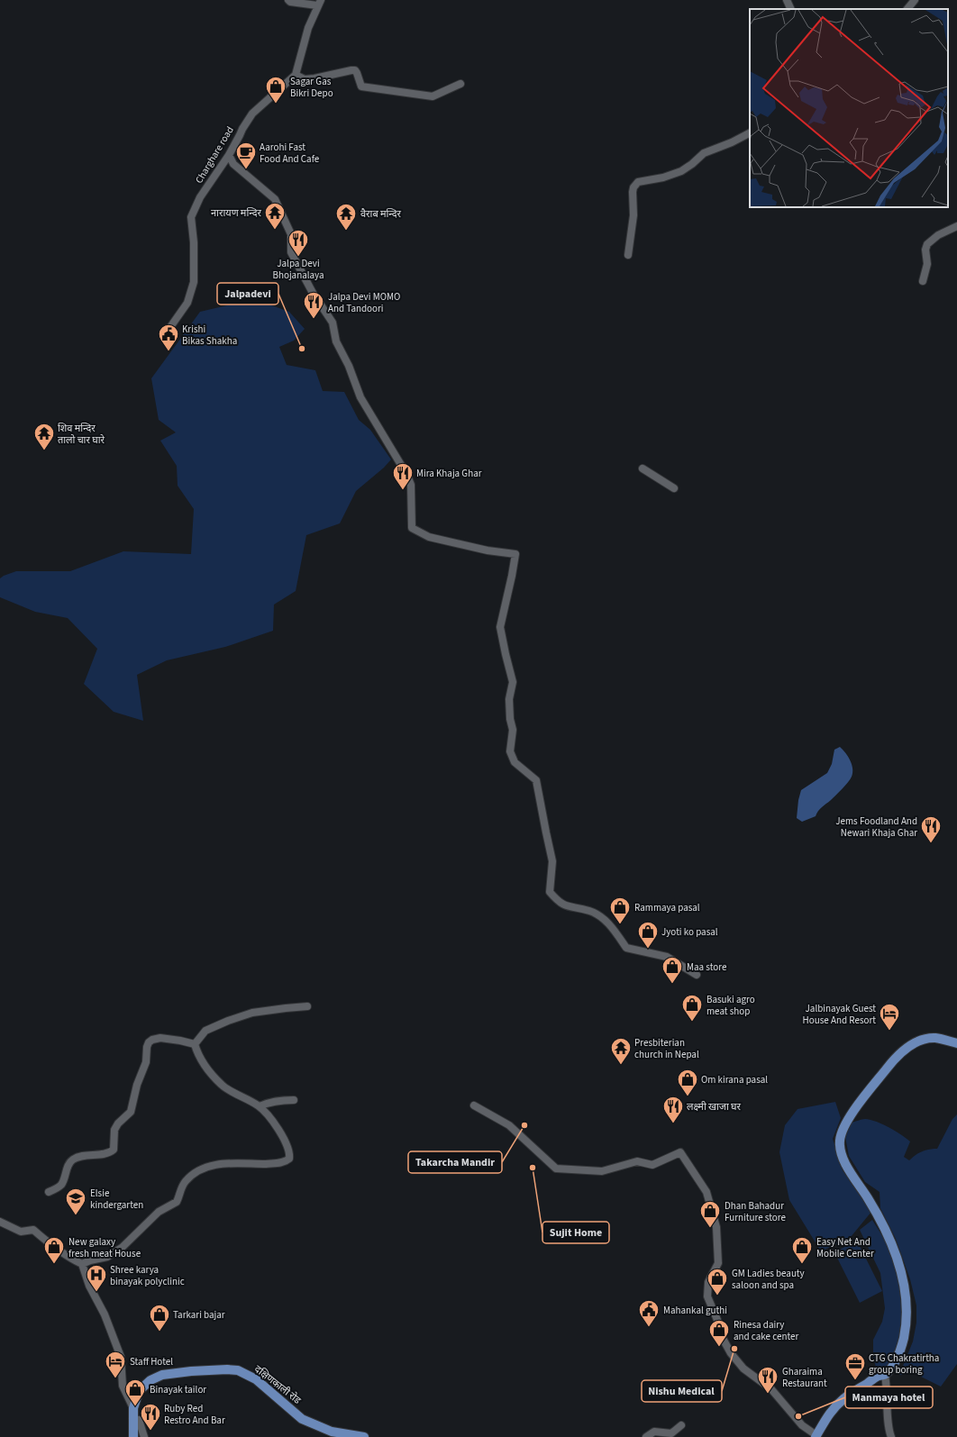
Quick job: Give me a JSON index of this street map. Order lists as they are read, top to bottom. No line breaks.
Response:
{"streets":{"main road":["दक्षिणकाली रोड"],"street":["Charghare road"]},"places":{"shop":["Sagar Gas Bikri Depo","Rammaya pasal","Jyoti ko pasal","Maa store","Basuki agro meat shop","Om kirana pasal","Dhan Bahadur Furniture store","New galaxy fresh meat House","Easy Net And Mobile Center","GM Ladies beauty saloon and spa","Tarkari bajar","Rinesa dairy and cake center","Binayak tailor"],"cafe":["Aarohi Fast Food And Cafe"],"temple":["नारायण मन्दिर","वैराब मन्दिर","शिव मन्दिर तालो चार घारे","Presbiterian church in Nepal"],"restaurant":["Jalpa Devi Bhojanalaya","Jalpa Devi MOMO And Tandoori","Mira Khaja Ghar","Jems Foodland And Newari Khaja Ghar","लक्ष्मी खाजा घर","Gharaima Restaurant","Ruby Red Restro And Bar"],"other":["Jalpadevi","Takarcha Mandir","Sujit Home","Nishu Medical","Manmaya hotel"],"public building":["Krishi Bikas Shakha","Mahankal guthi"],"hotel":["Jalbinayak Guest House And Resort","Staff Hotel"],"school or university":["Elsie kindergarten"],"hospital":["Shree karya binayak polyclinic"],"office":["CTG Chakratirtha group boring"]}}
